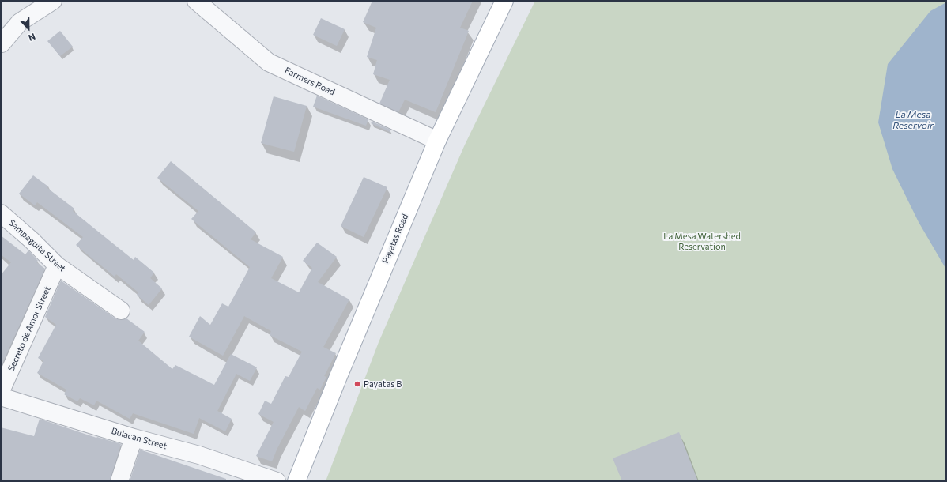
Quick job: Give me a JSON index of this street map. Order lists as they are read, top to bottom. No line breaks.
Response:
{"streets":{"main road":["Payatas Road"],"street":["Farmers Road","Sampaguita Street","Secreto de Amor Street","Bulacan Street"]},"crossings":[["Farmers Road","Payatas Road"],["Sampaguita Street","Secreto de Amor Street"]],"water":["La Mesa Reservoir"],"parks":["La Mesa Watershed Reservation"],"places":["Payatas B"],"north":"bottom"}
